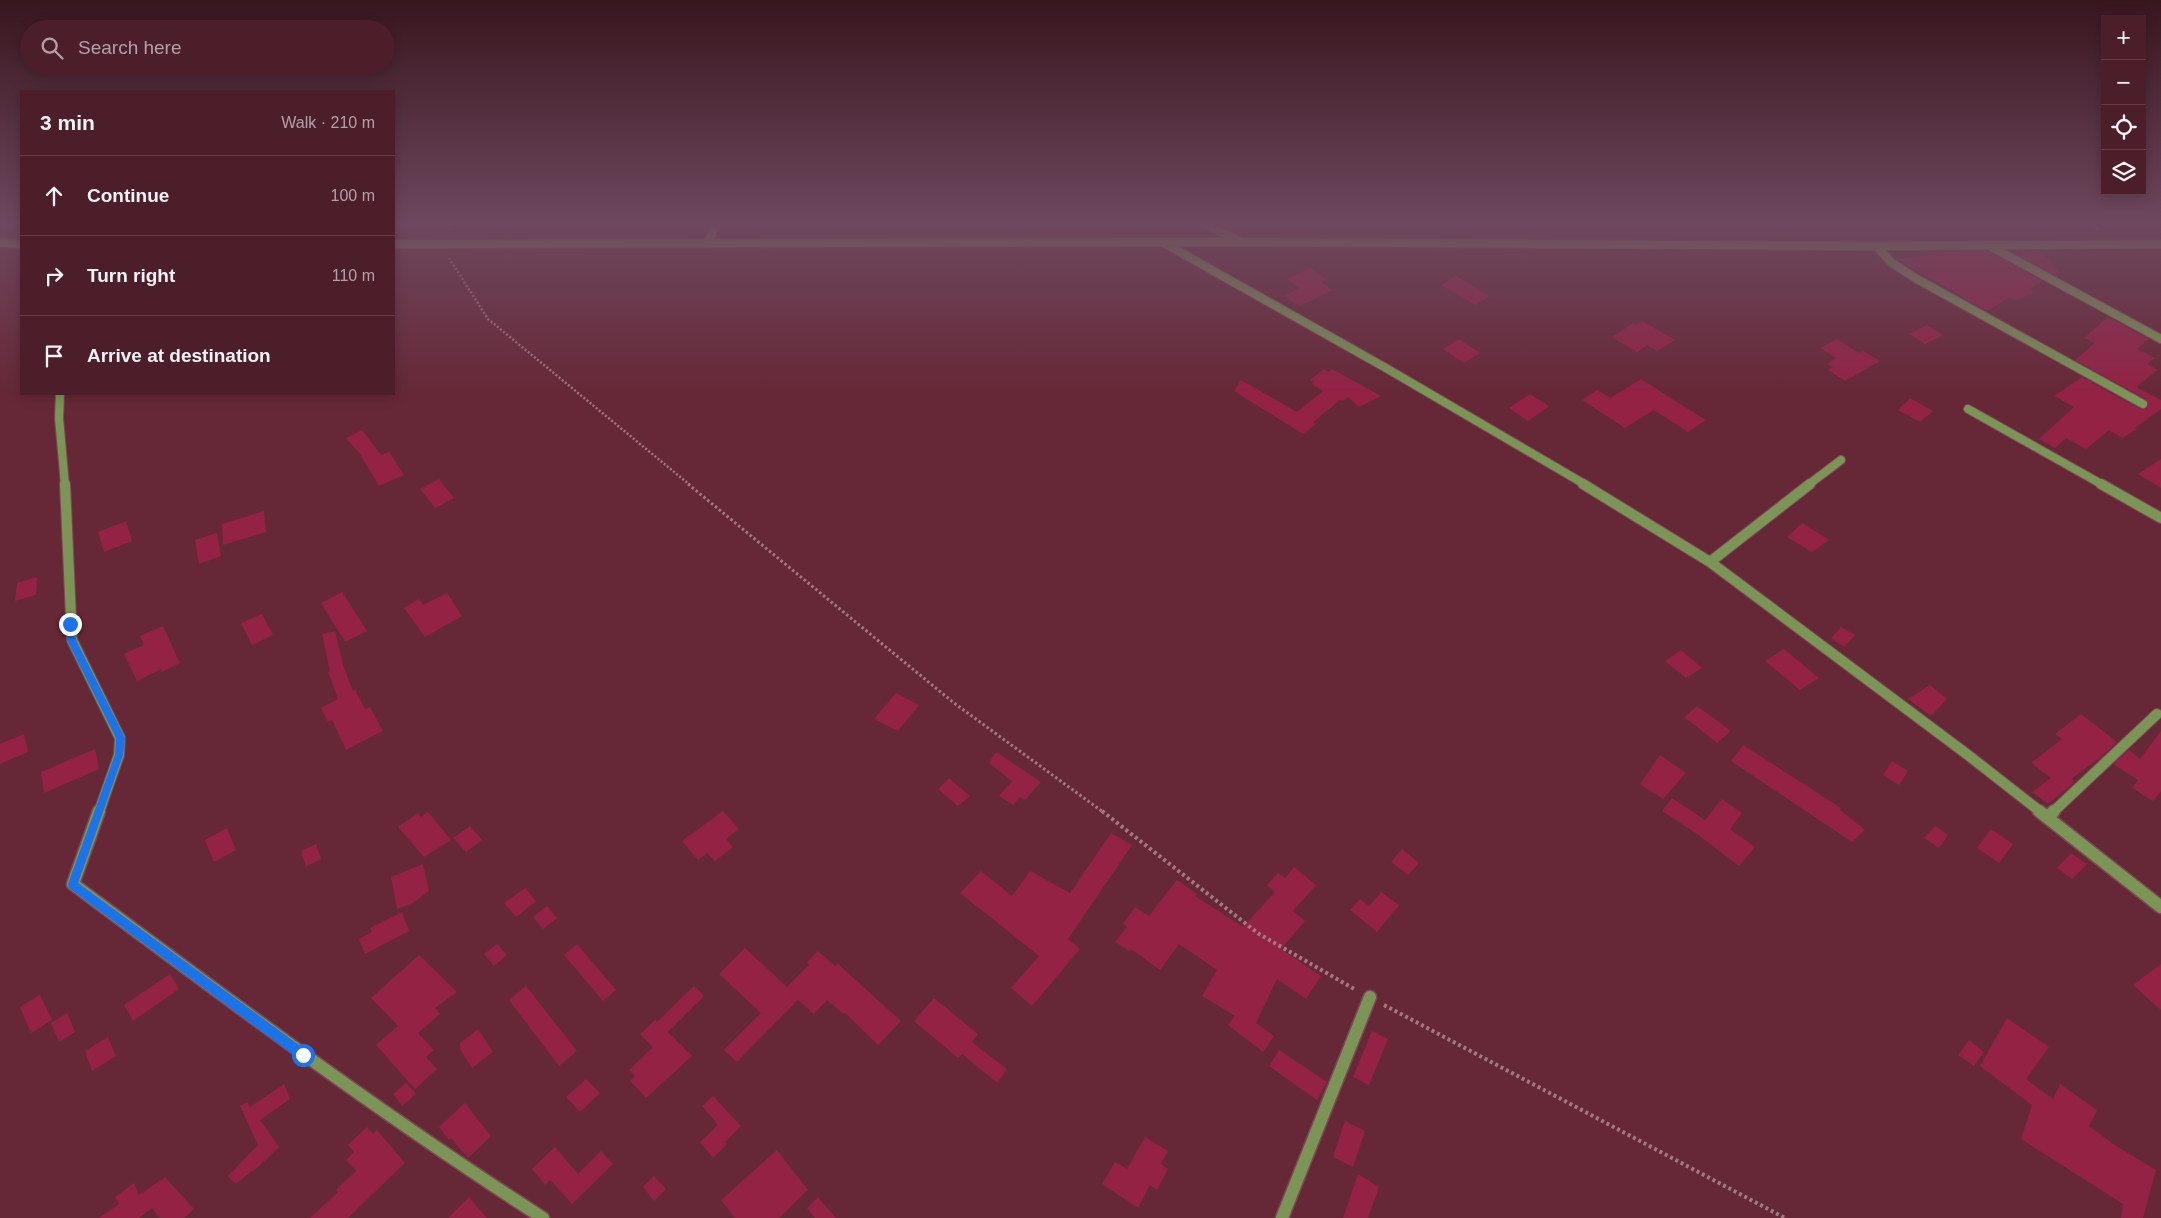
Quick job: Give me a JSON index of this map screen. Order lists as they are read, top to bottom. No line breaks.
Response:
{"page":{"map_buttons":["+","−"],"search":"Search here","heading":["3 min","Walk · 210 m"],"list":[["Continue","100 m"],["Turn right","110 m"],"Arrive at destination"]}}
